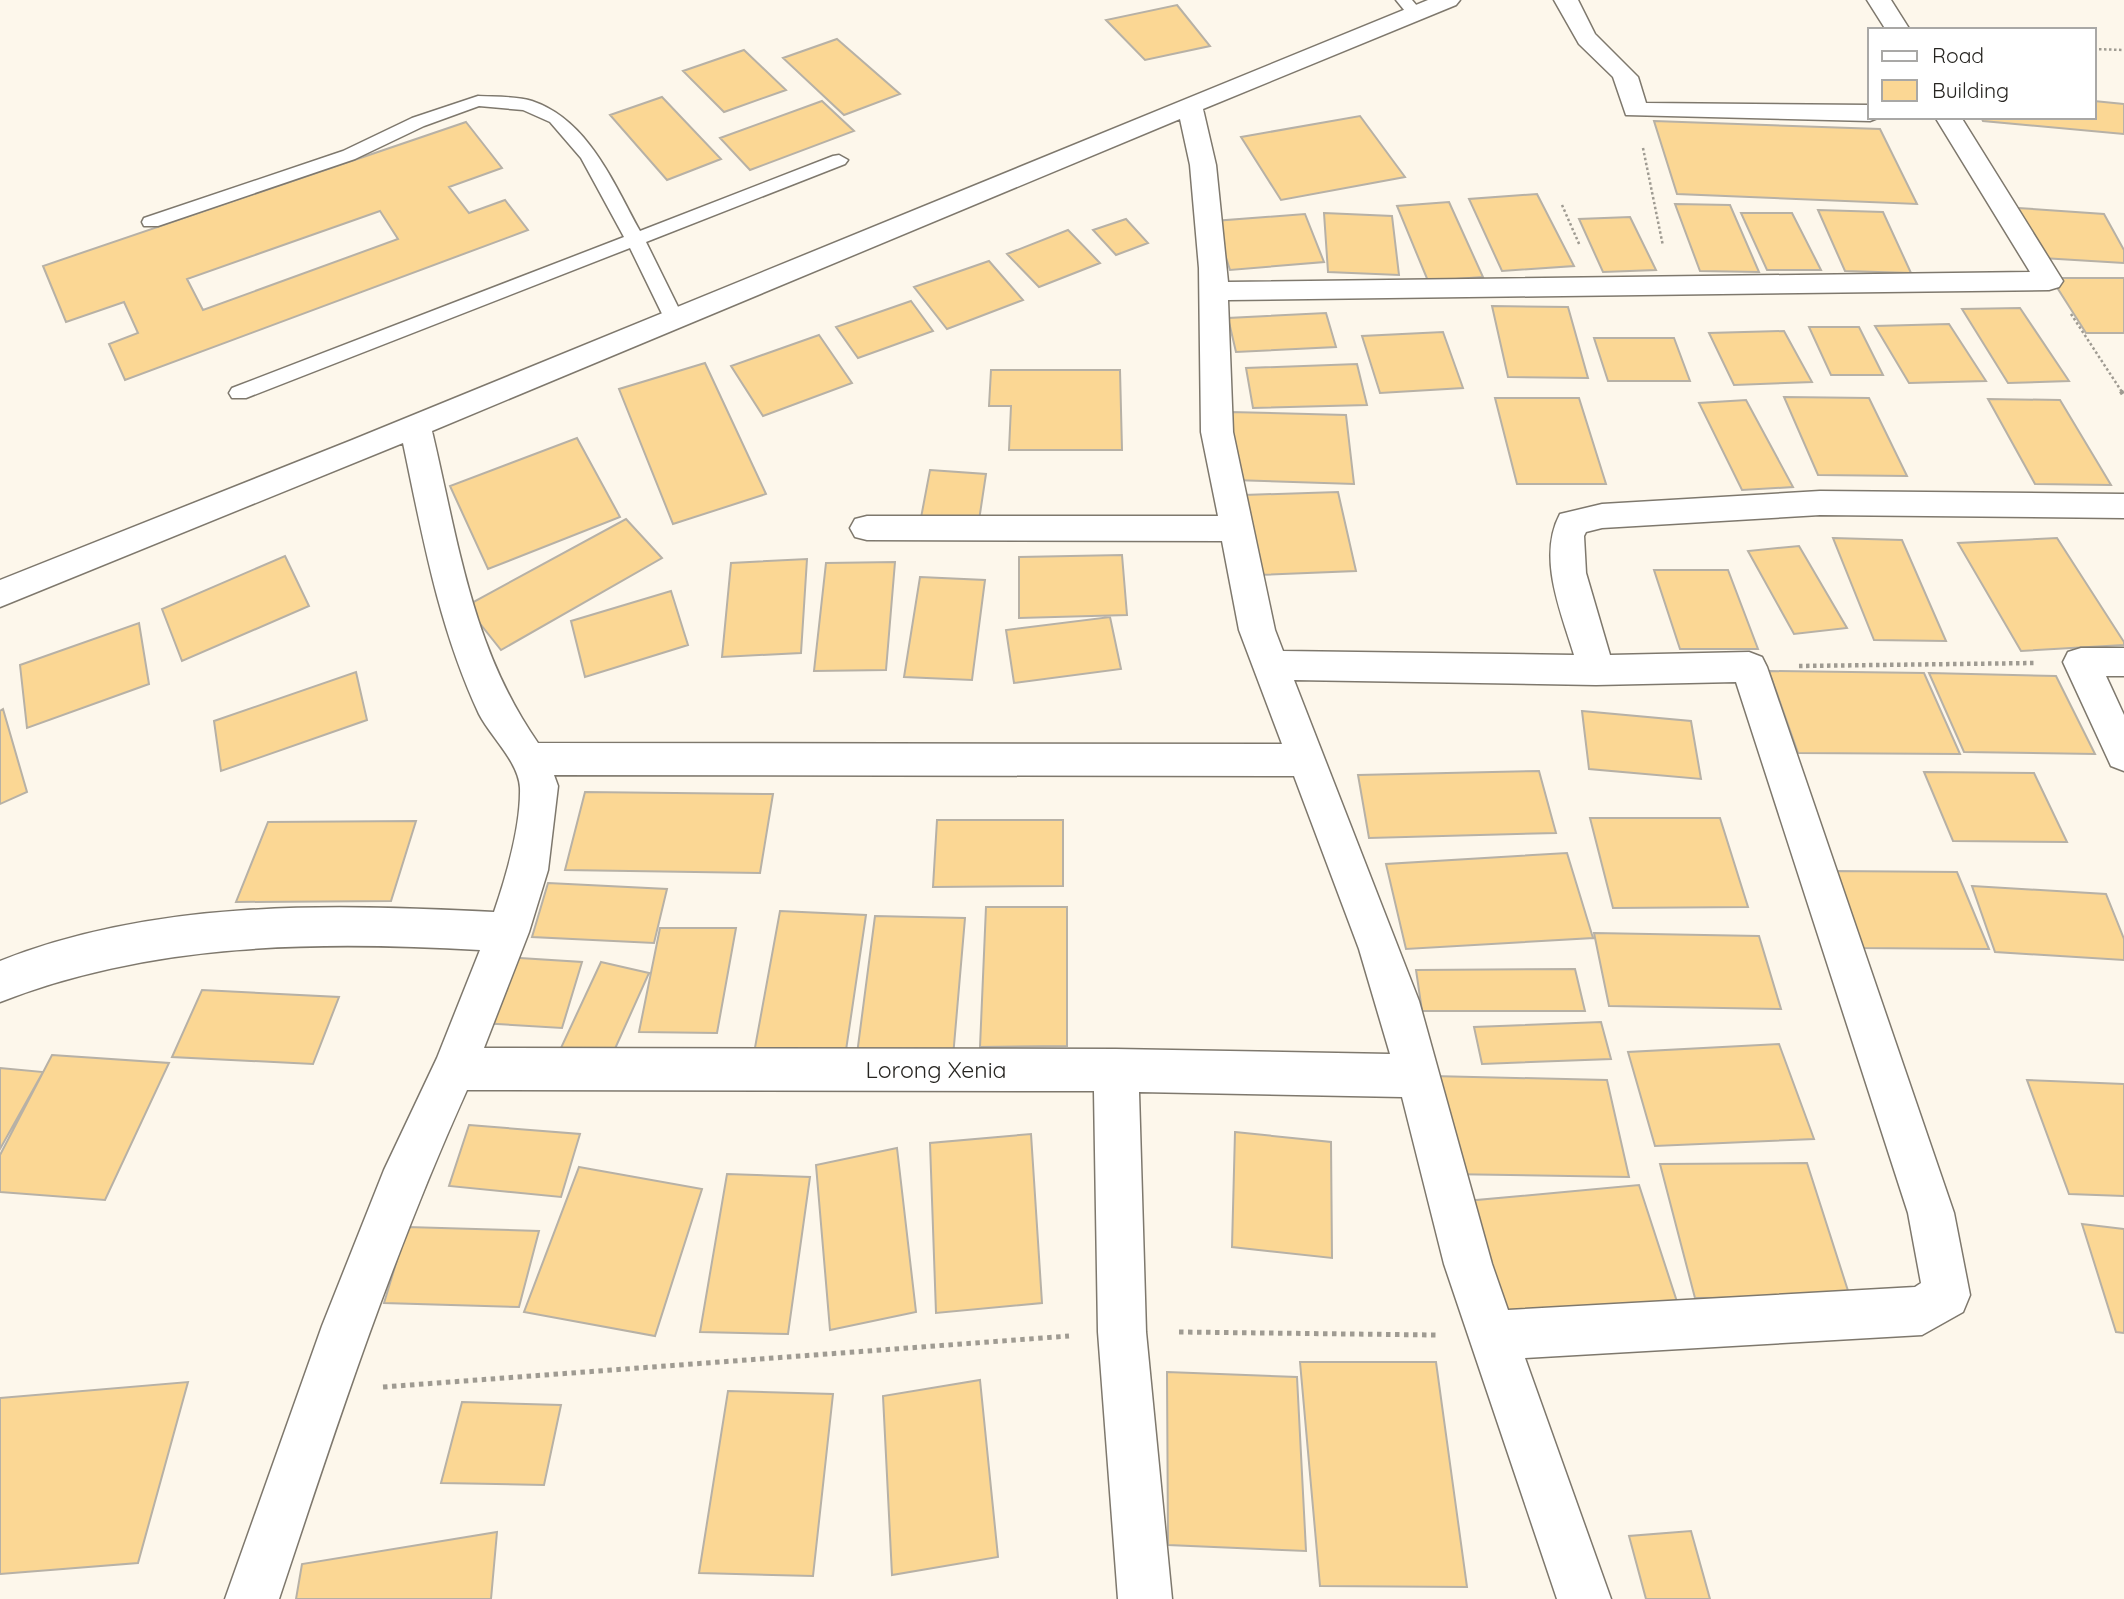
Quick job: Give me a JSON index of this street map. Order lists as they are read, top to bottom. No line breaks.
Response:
{"streets":{"street":["Lorong Xenia"]},"legend":["Road","Building"]}
